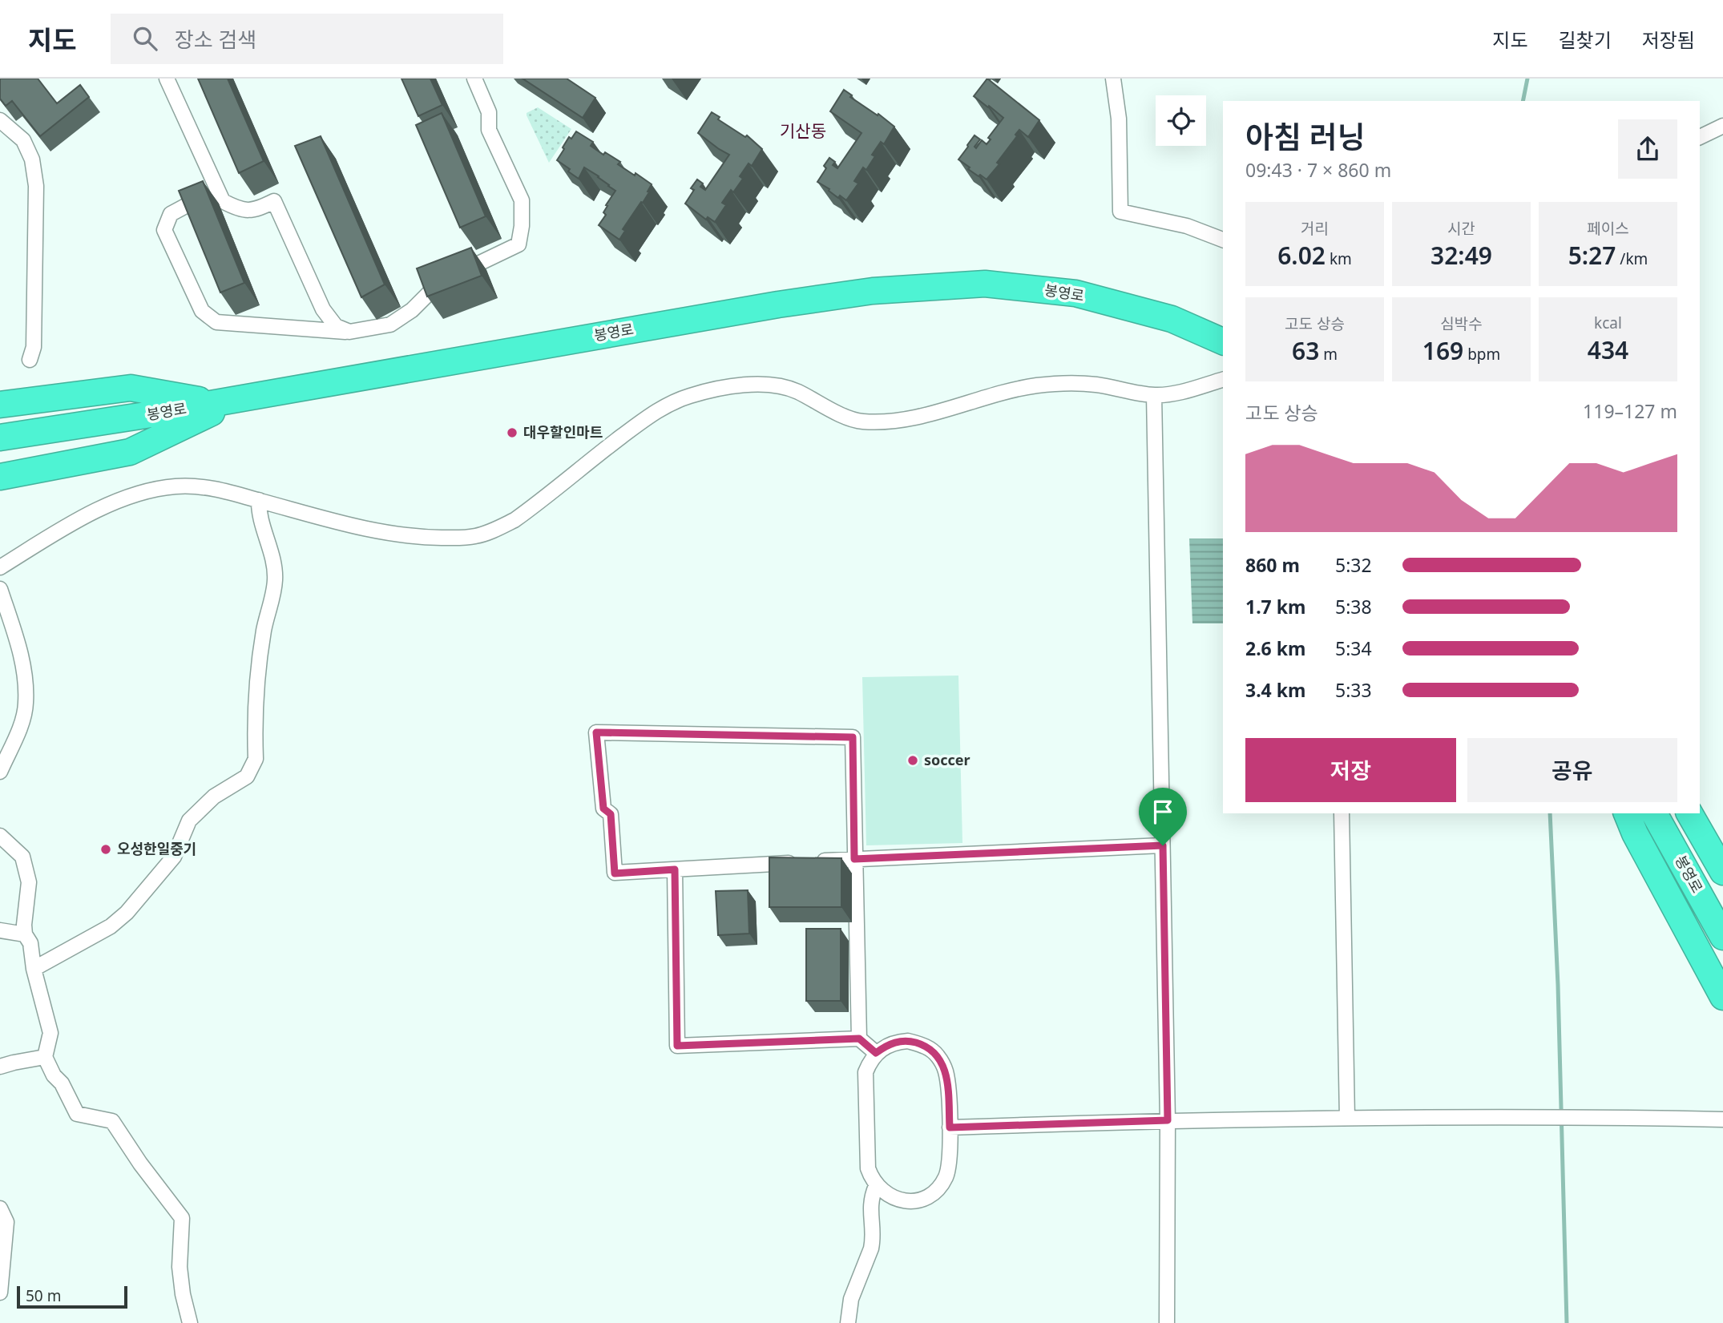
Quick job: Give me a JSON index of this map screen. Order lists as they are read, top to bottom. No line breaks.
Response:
{"streets":{"highway":["봉영로"]},"districts":["기산동"],"places":["대우할인마트","soccer","오성한일중기"],"scale_bar":"50 m","page":{"header":"지도","search":"장소 검색","nav":["지도","길찾기","저장됨"],"heading":["아침 러닝","09:43 · 7 × 860 m"],"stats":[["거리","6.02 km"],["시간","32:49"],["페이스","5:27 /km"],["고도 상승","63 m"],["심박수","169 bpm"],["kcal","434"]],"chart":["고도 상승","119–127 m"],"list":[{"name":"860 m","note":"5:32"},{"name":"1.7 km","note":"5:38"},{"name":"2.6 km","note":"5:34"},{"name":"3.4 km","note":"5:33"}],"buttons":["저장","공유"],"scale":"50 m"}}
